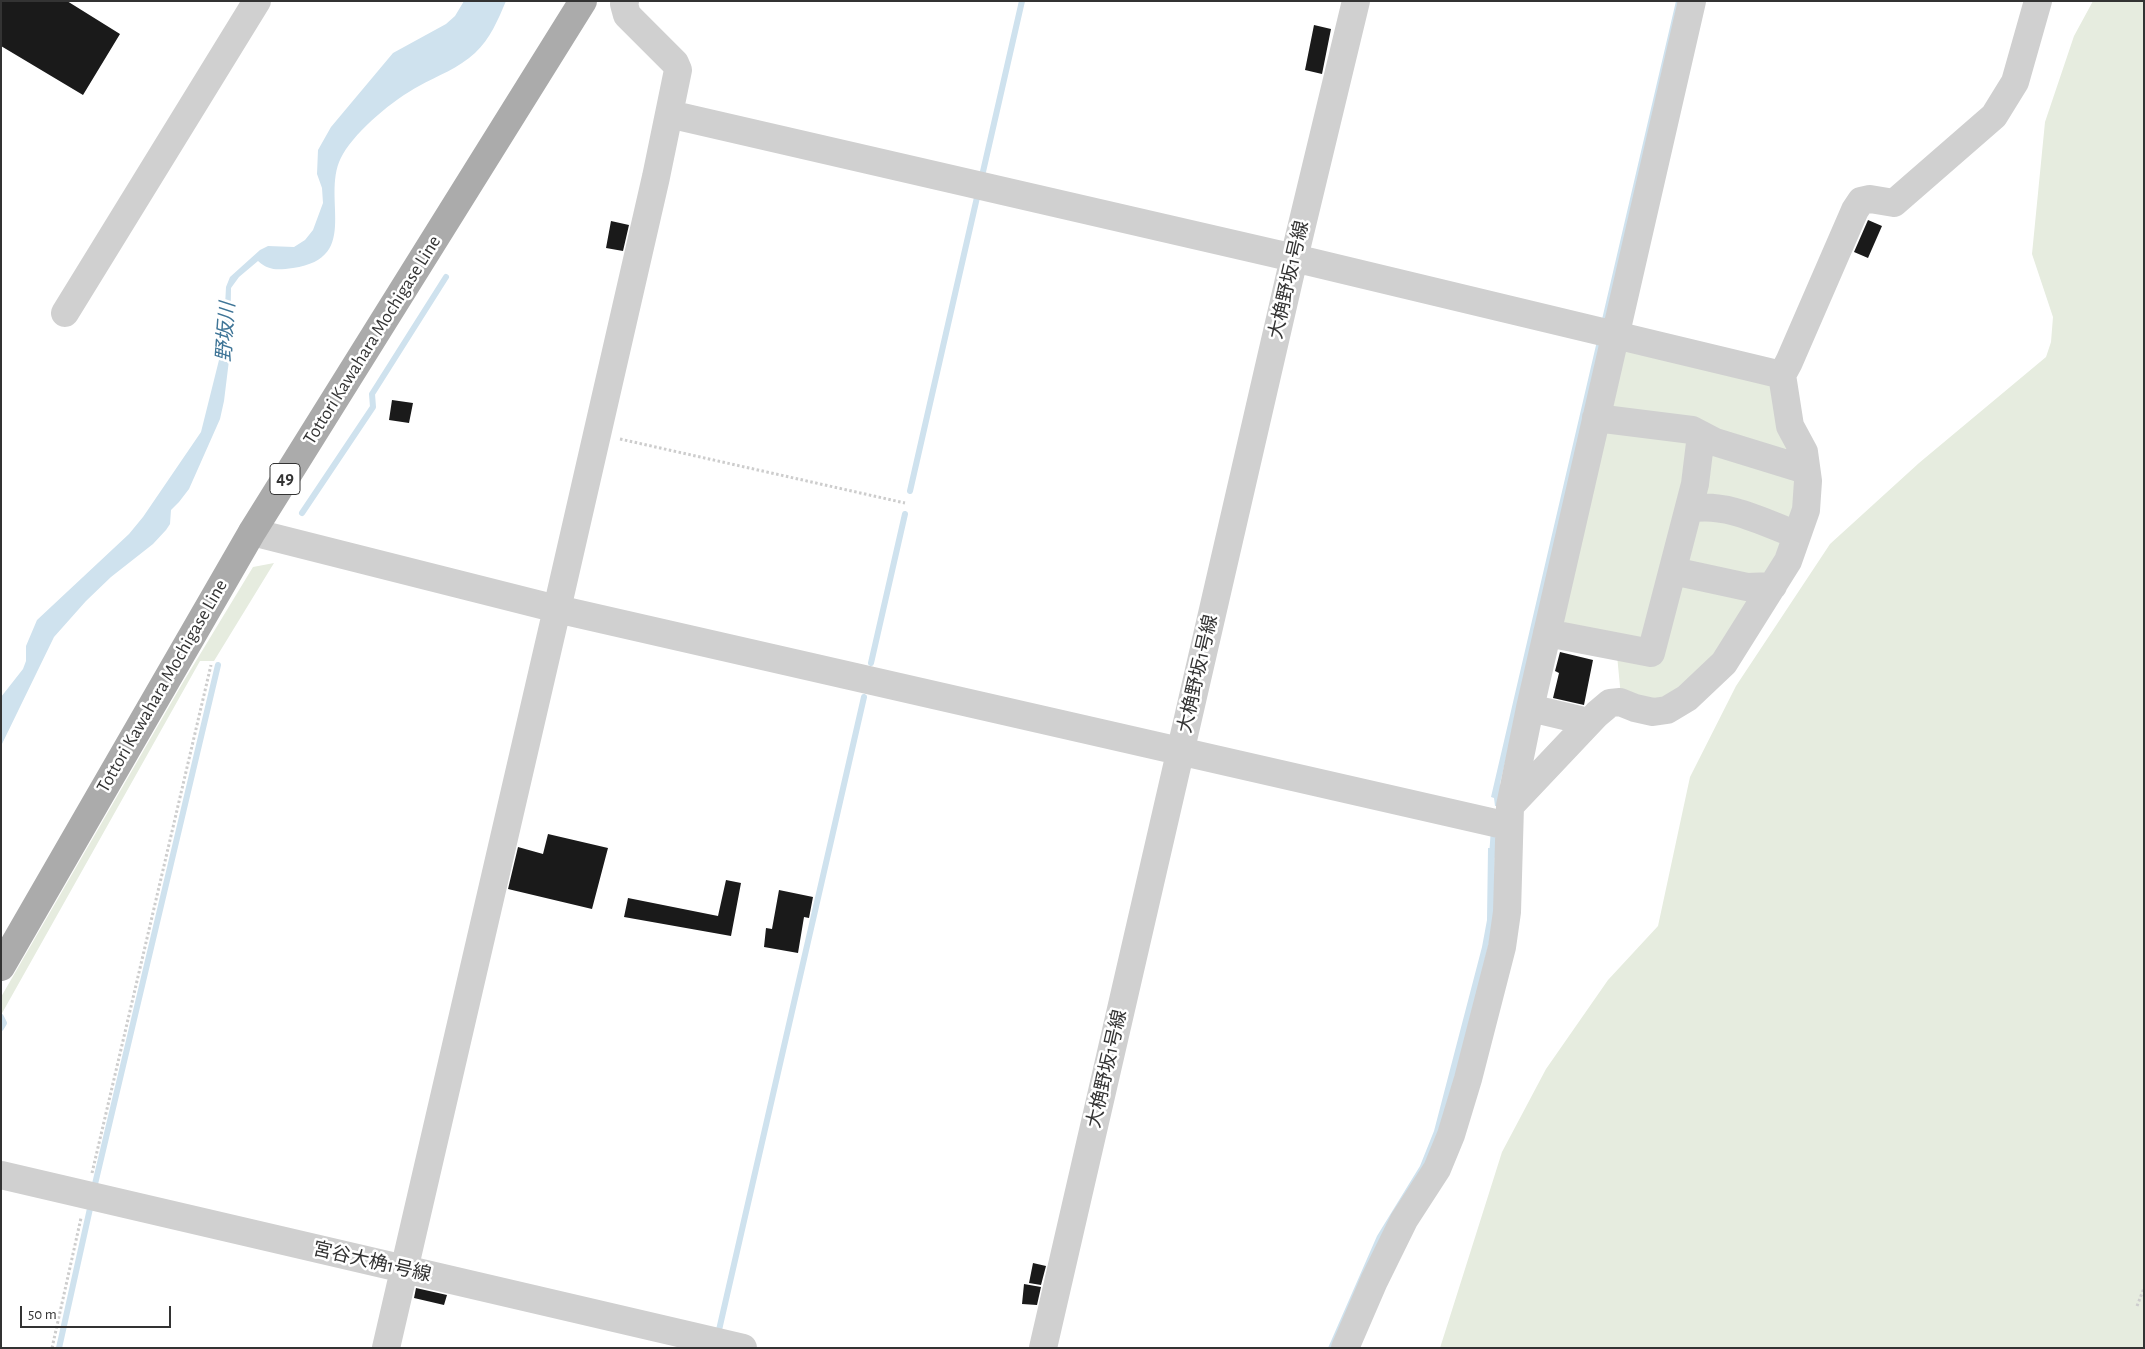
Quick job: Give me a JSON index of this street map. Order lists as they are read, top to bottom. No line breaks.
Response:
{"streets":{"main road":["Tottori Kawahara Mochigase Line","49"],"street":["大桷野坂1号線","宮谷大桷1号線"]},"water":["野坂川"],"scale_bar":"50 m"}
